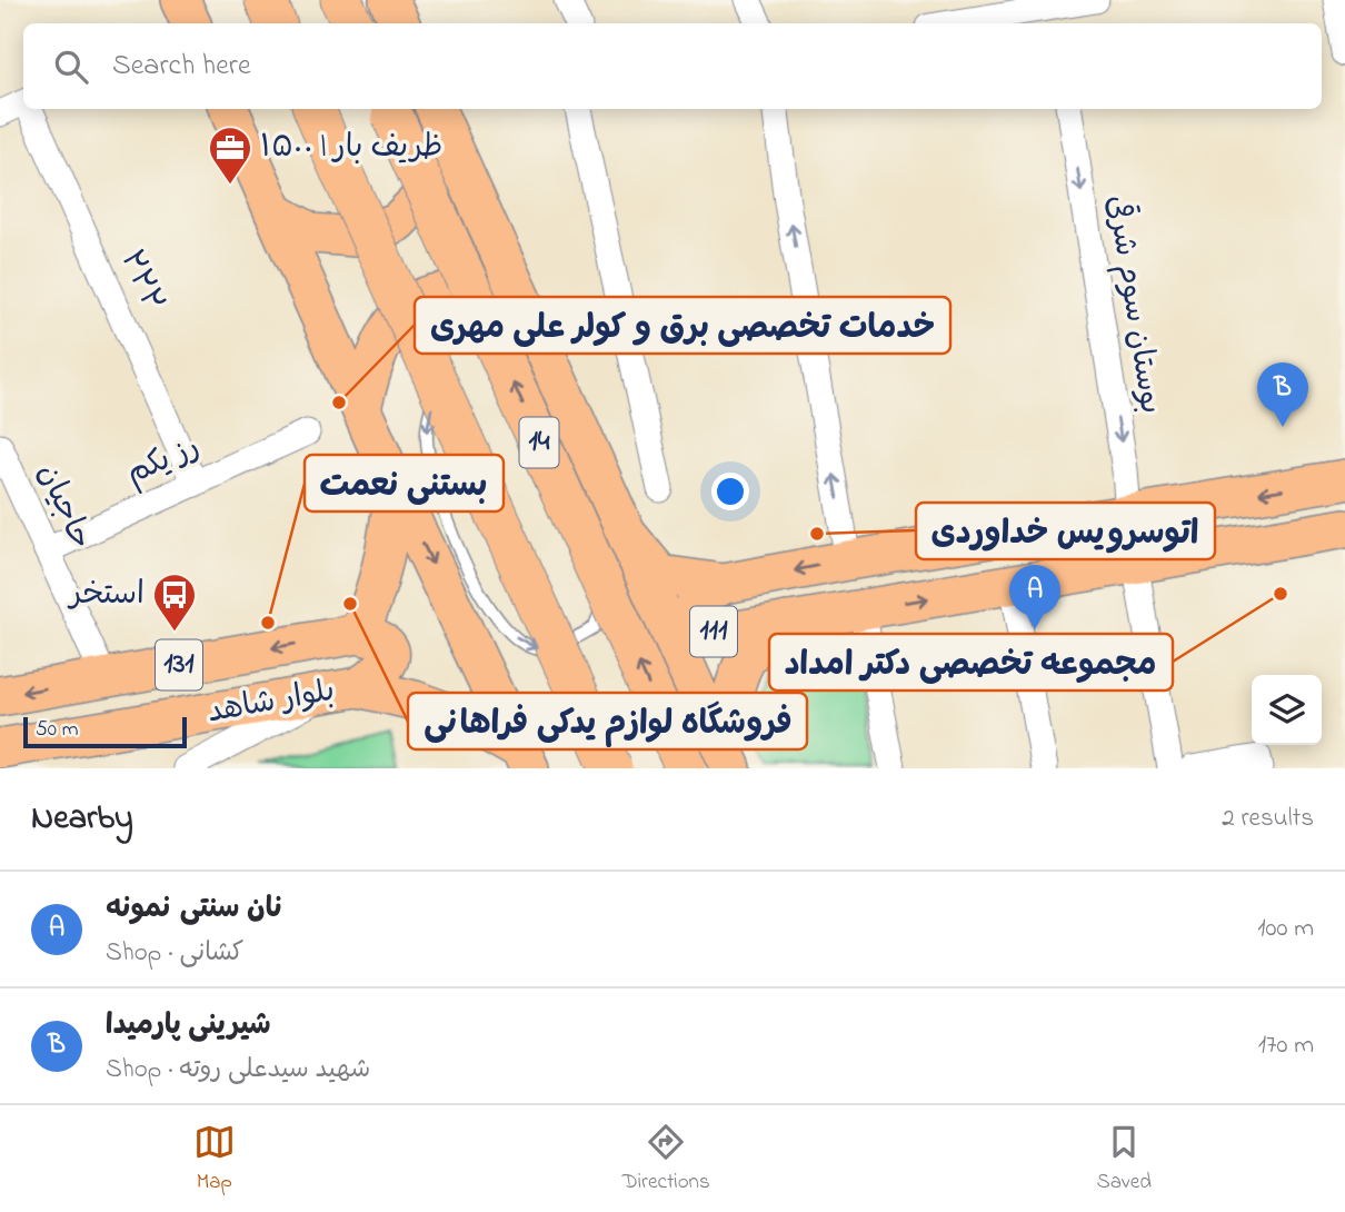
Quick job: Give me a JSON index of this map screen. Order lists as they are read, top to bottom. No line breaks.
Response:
{"streets":{"highway":["14"],"main road":["111","131","بلوار شاهد"],"street":["۲۲۲","بوستان سوم شرقی","رز یکم","حاجیان"]},"crossings":[["۲۲۲","رز یکم"],["بوستان سوم شرقی","111"],["رز یکم","حاجیان"],["حاجیان","بلوار شاهد"],["131","بلوار شاهد"]],"one_way":["بوستان سوم شرقی"],"places":{"office":["ظریف بار | ۱۵۰۰"],"other":["خدمات تخصصی برق و کولر علی مهری","اتوسرویس خداوردی","مجموعه تخصصی دکتر امداد","فروشگاه لوازم یدکی فراهانی","بستنی نعمت"],"bus stop":["استخر"]},"scale_bar":"50 m","page":{"search":"Search here","pins":["B","A"],"scale":"50 m","heading":["Nearby","2 results"],"list":[{"mark":"A","name":"نان سنتی نمونه","note":"Shop · کشانی","value":"100 m"},{"mark":"B","name":"شیرینی پارمیدا","note":"Shop · شهید سیدعلی روته","value":"170 m"}],"nav":["Map","Directions","Saved"]}}
